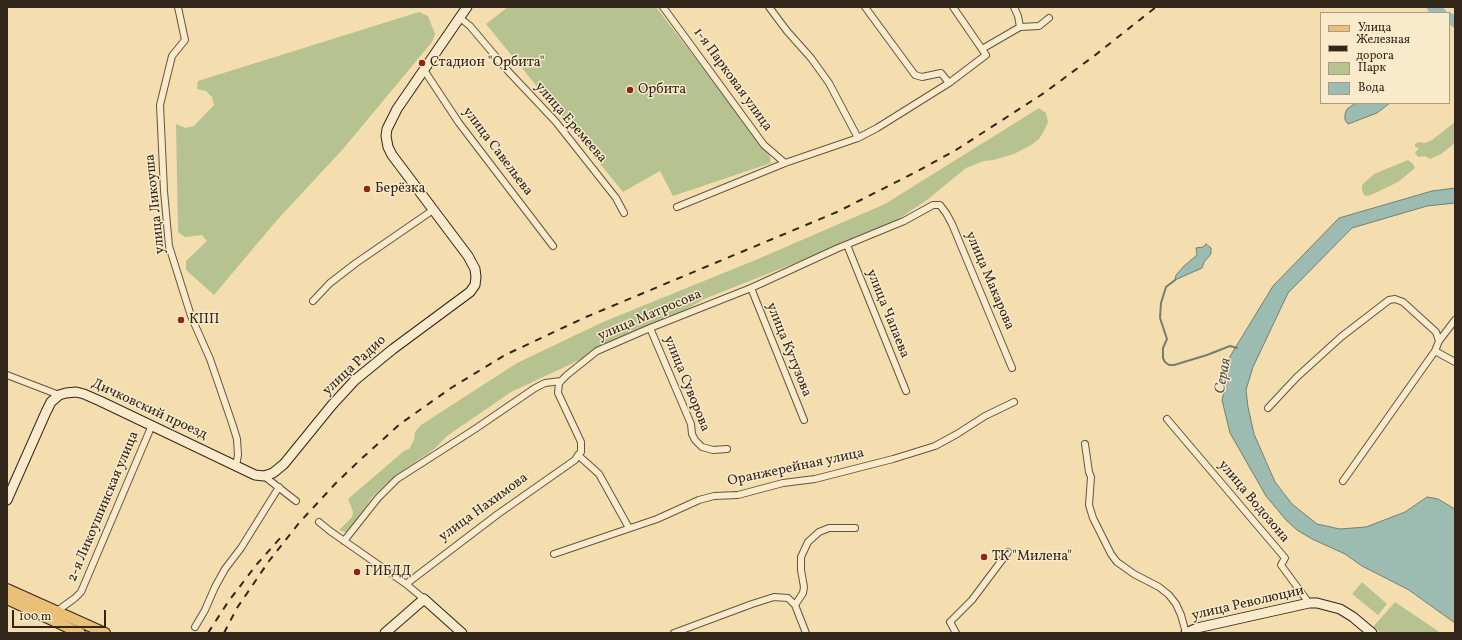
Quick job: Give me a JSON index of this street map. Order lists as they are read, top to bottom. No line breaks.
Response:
{"streets":{"street":["1-я Парковая улица","улица Еремеева","улица Савельева","улица Ликоуша","улица Макарова","улица Чапаева","улица Матросова","улица Кутузова","улица Радио","улица Суворова","Дичковский проезд","Оранжерейная улица","улица Водозона","2-я Ликоушинская улица","улица Нахимова","улица Революции"]},"crossings":[["улица Ликоуша","Дичковский проезд"],["улица Макарова","улица Матросова"],["улица Чапаева","улица Матросова"],["улица Матросова","улица Кутузова"],["улица Матросова","улица Суворова"],["улица Радио","Дичковский проезд"],["Дичковский проезд","2-я Ликоушинская улица"],["улица Водозона","улица Революции"]],"water":["Серая"],"places":["Стадион \"Орбита\"","Орбита","Берёзка","КПП","ТК \"Милена\"","ГИБДД"],"legend":["Улица","Железная дорога","Парк","Вода"],"scale_bar":"100 m"}
